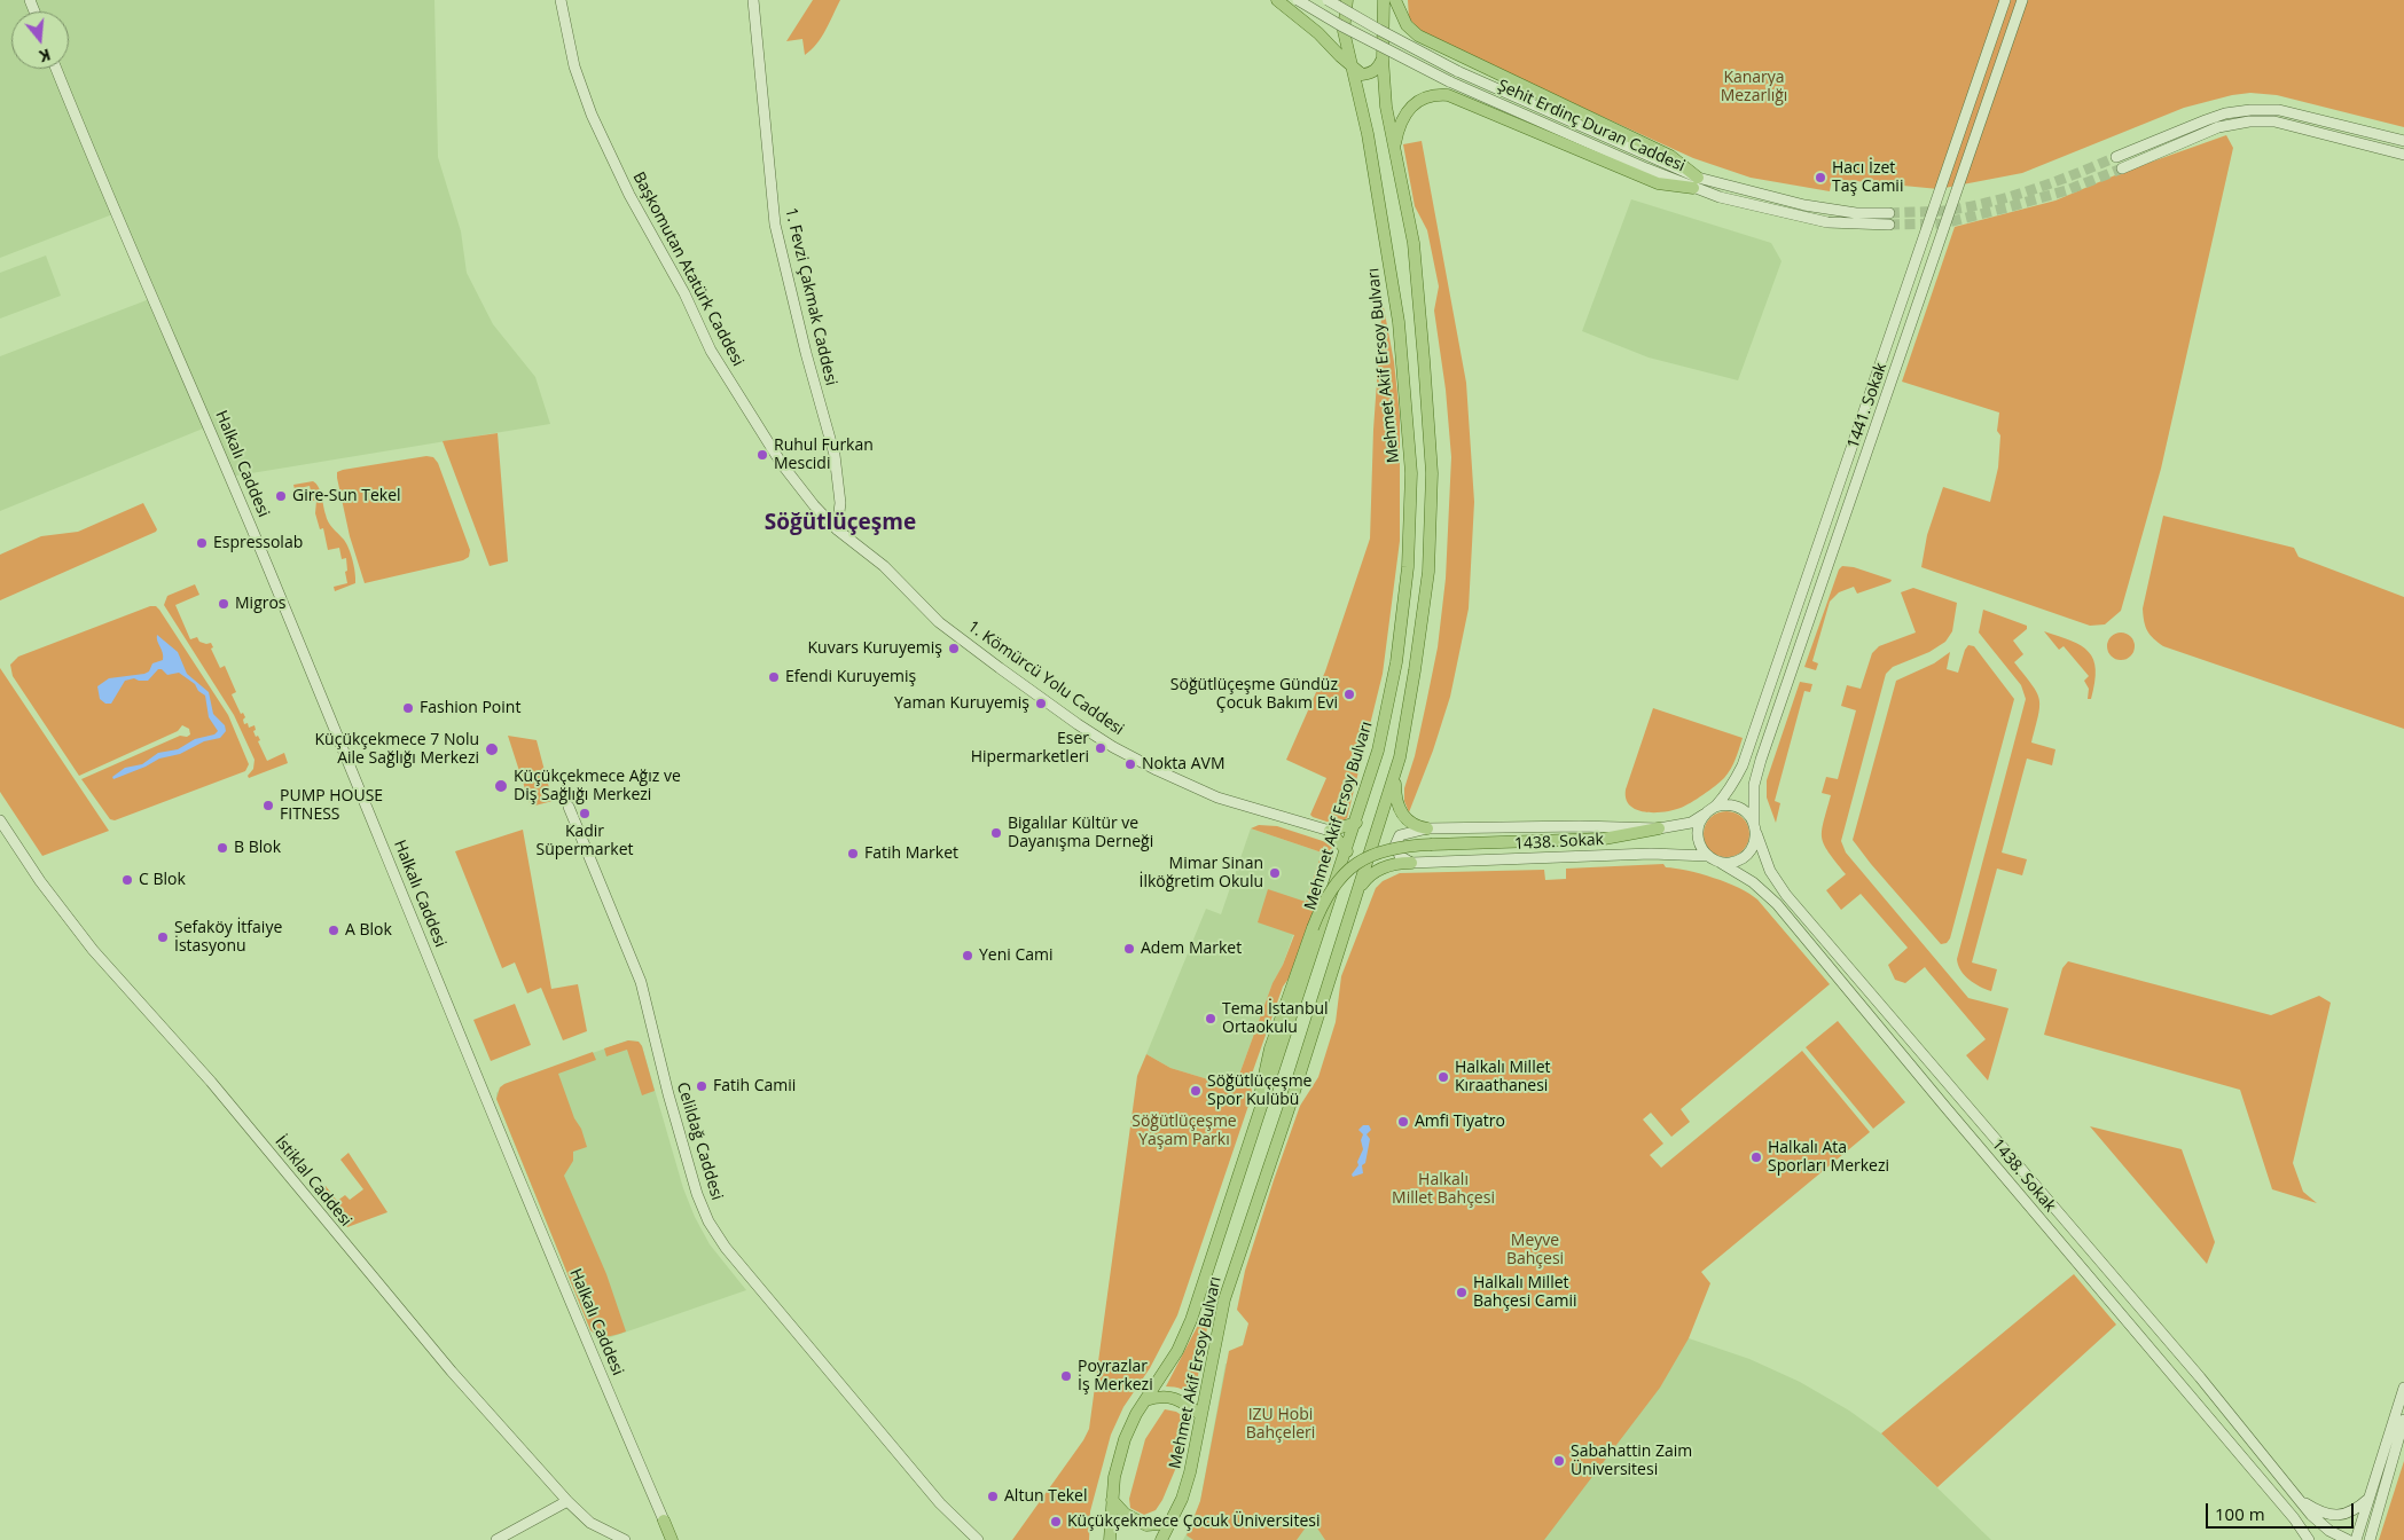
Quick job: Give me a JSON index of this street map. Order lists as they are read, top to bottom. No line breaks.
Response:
{"streets":{"main road":["Mehmet Akif Ersoy Bulvarı","Halkalı Caddesi"],"street":["Şehit Erdinç Duran Caddesi","Başkomutan Atatürk Caddesi","1. Fevzi Çakmak Caddesi","1441. Sokak","1. Kömürcü Yolu Caddesi","1438. Sokak","Celildağ Caddesi","İstiklal Caddesi"]},"crossings":[["Başkomutan Atatürk Caddesi","1. Fevzi Çakmak Caddesi"],["Başkomutan Atatürk Caddesi","1. Kömürcü Yolu Caddesi"],["1. Fevzi Çakmak Caddesi","1. Kömürcü Yolu Caddesi"],["1441. Sokak","1438. Sokak"]],"districts":["Söğütlüçeşme"],"parks":["Kanarya Mezarlığı","Söğütlüçeşme Yaşam Parkı","Halkalı Millet Bahçesi","Meyve Bahçesi","IZU Hobi Bahçeleri"],"places":["Hacı İzet Taş Camii","Ruhul Furkan Mescidi","Gire-Sun Tekel","Espressolab","Migros","Kuvars Kuruyemiş","Efendi Kuruyemiş","Söğütlüçeşme Gündüz Çocuk Bakım Evi","Yaman Kuruyemiş","Fashion Point","Eser Hipermarketleri","Küçükçekmece 7 Nolu Aile Sağlığı Merkezi","Nokta AVM","Küçükçekmece Ağız ve Diş Sağlığı Merkezi","PUMP HOUSE FITNESS","Kadir Süpermarket","Bigalılar Kültür ve Dayanışma Derneği","B Blok","Fatih Market","Mimar Sinan İlköğretim Okulu","C Blok","A Blok","Sefaköy İtfaiye İstasyonu","Adem Market","Yeni Cami","Tema İstanbul Ortaokulu","Halkalı Millet Kıraathanesi","Fatih Camii","Söğütlüçeşme Spor Kulübü","Amfi Tiyatro","Halkalı Ata Sporları Merkezi","Halkalı Millet Bahçesi Camii","Poyrazlar İş Merkezi","Sabahattin Zaim Üniversitesi","Altun Tekel","Küçükçekmece Çocuk Üniversitesi"],"scale_bar":"100 m","north":"bottom"}
